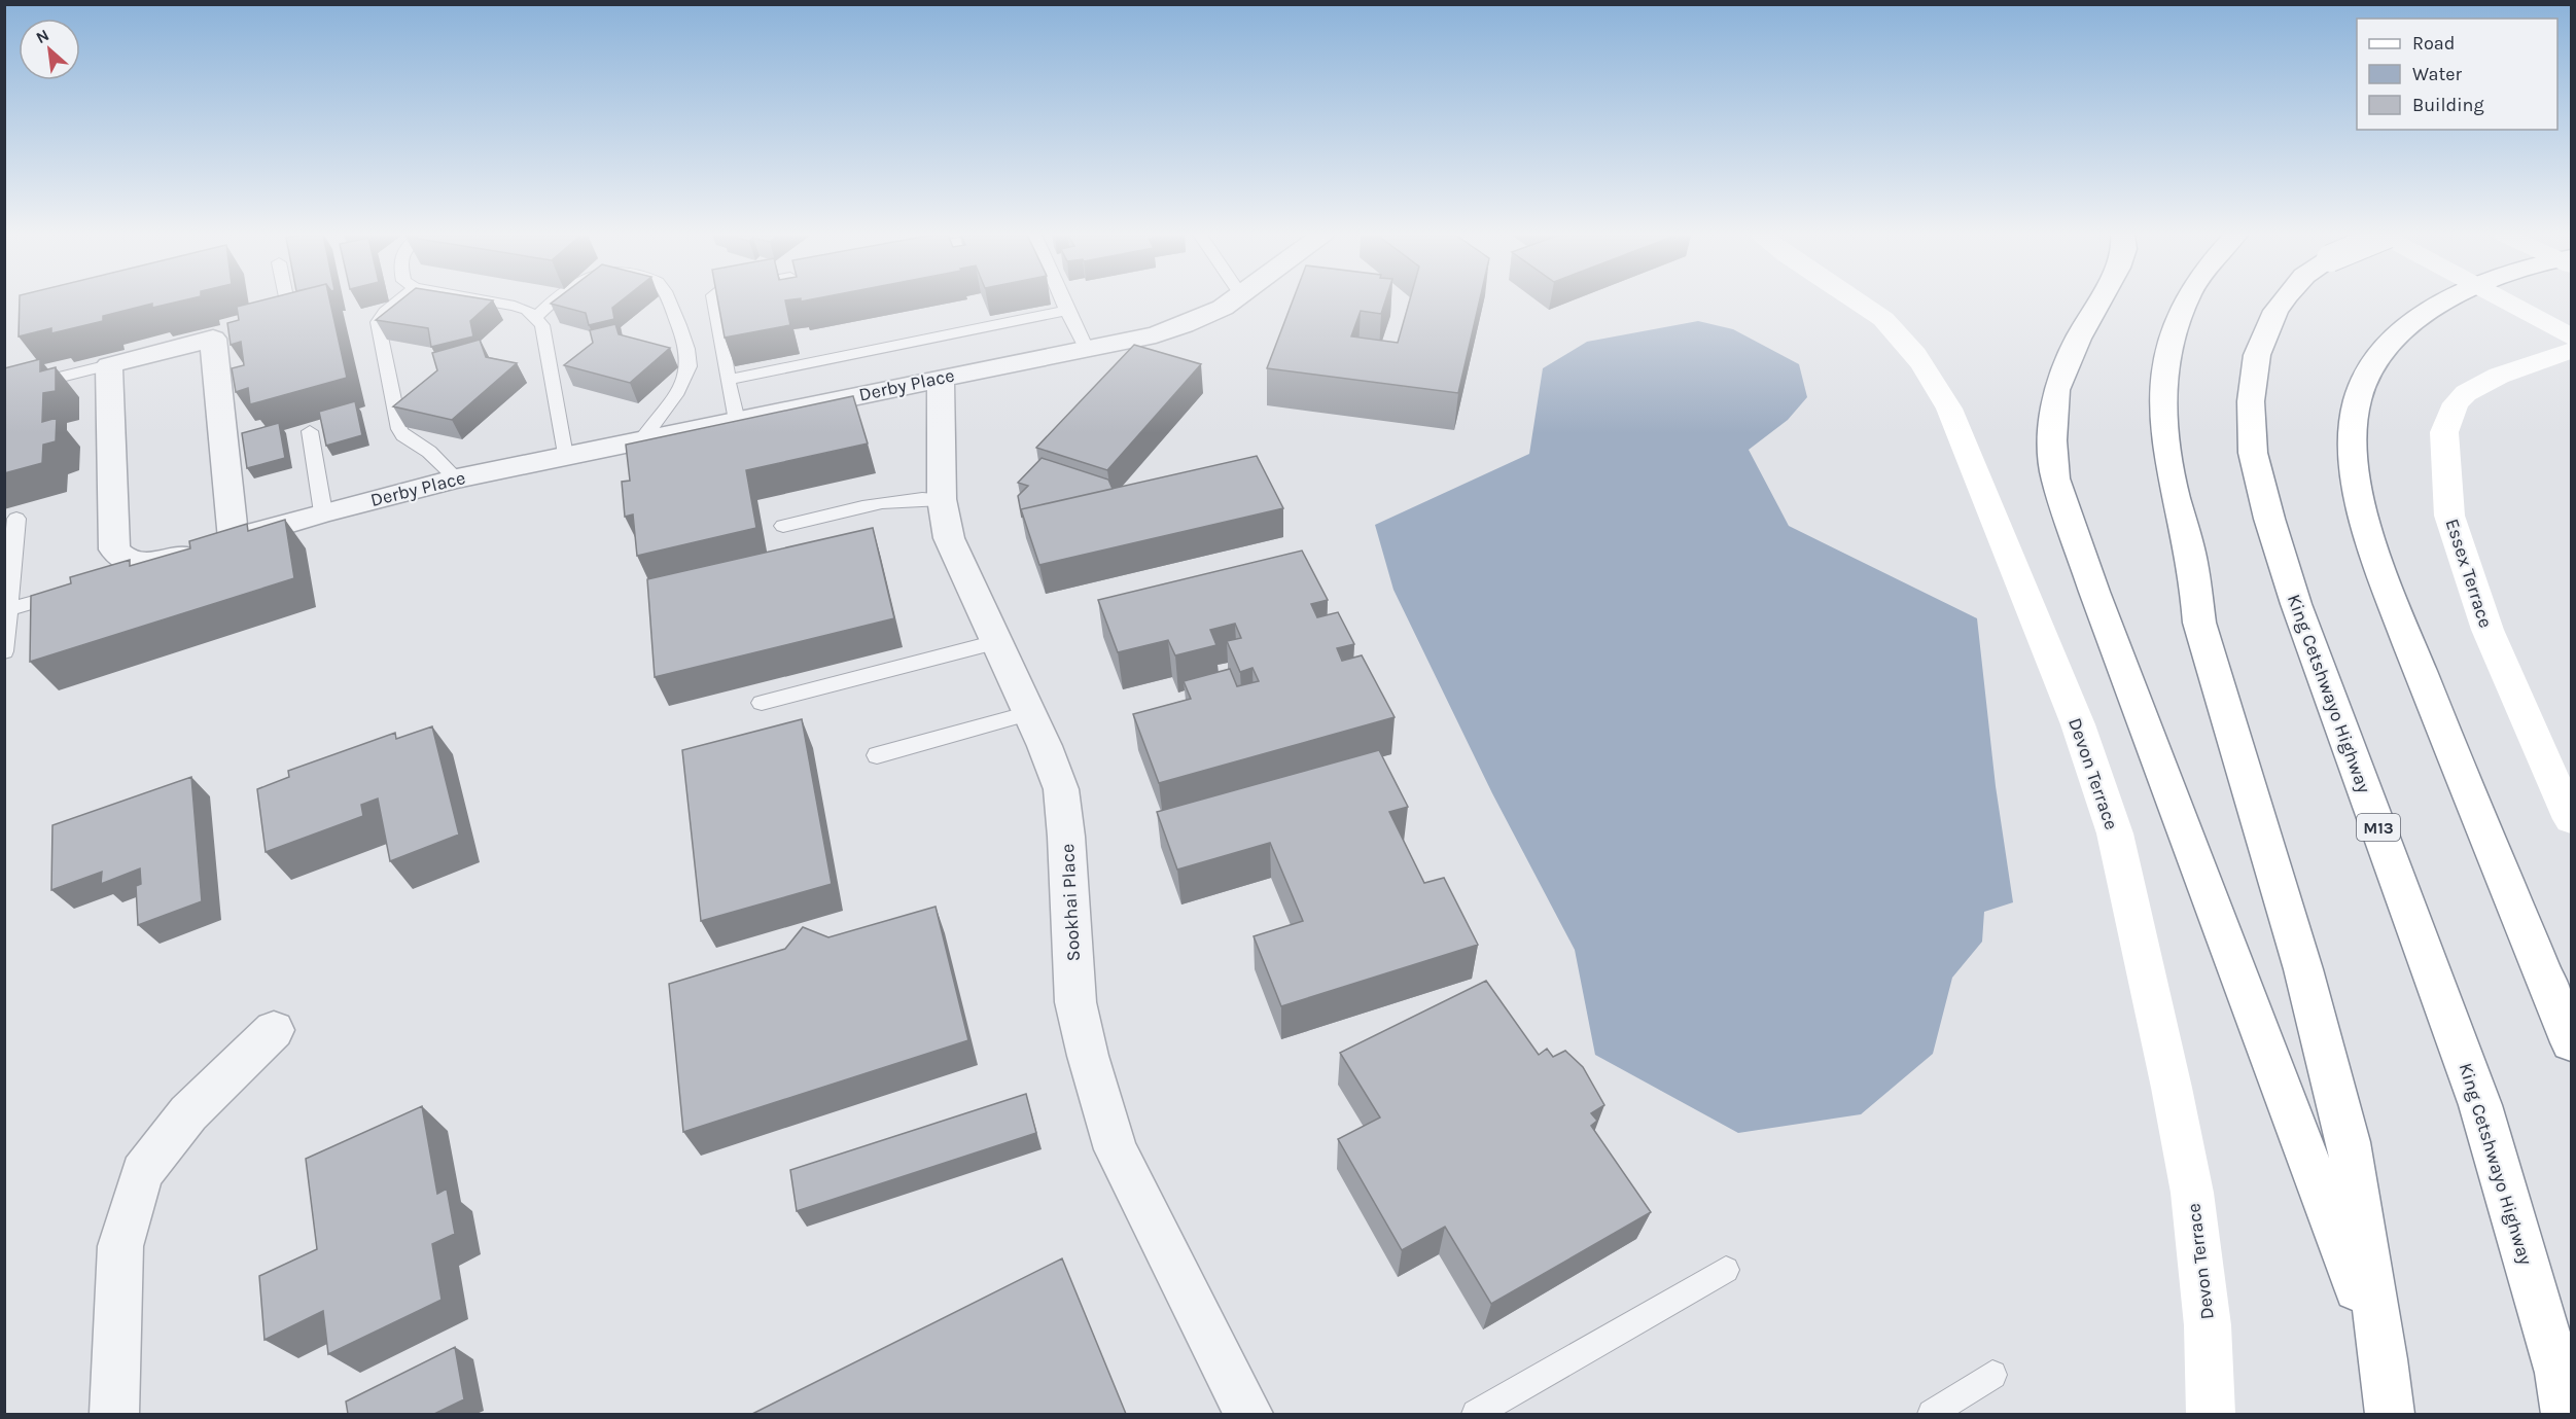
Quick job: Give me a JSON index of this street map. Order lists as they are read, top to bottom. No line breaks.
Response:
{"streets":{"main road":["Essex Terrace","King Cetshwayo Highway","Devon Terrace","M13"],"street":["Derby Place","Sookhai Place"]},"crossings":[["Derby Place","Sookhai Place"]],"legend":["Road","Water","Building"],"north":"top left"}
